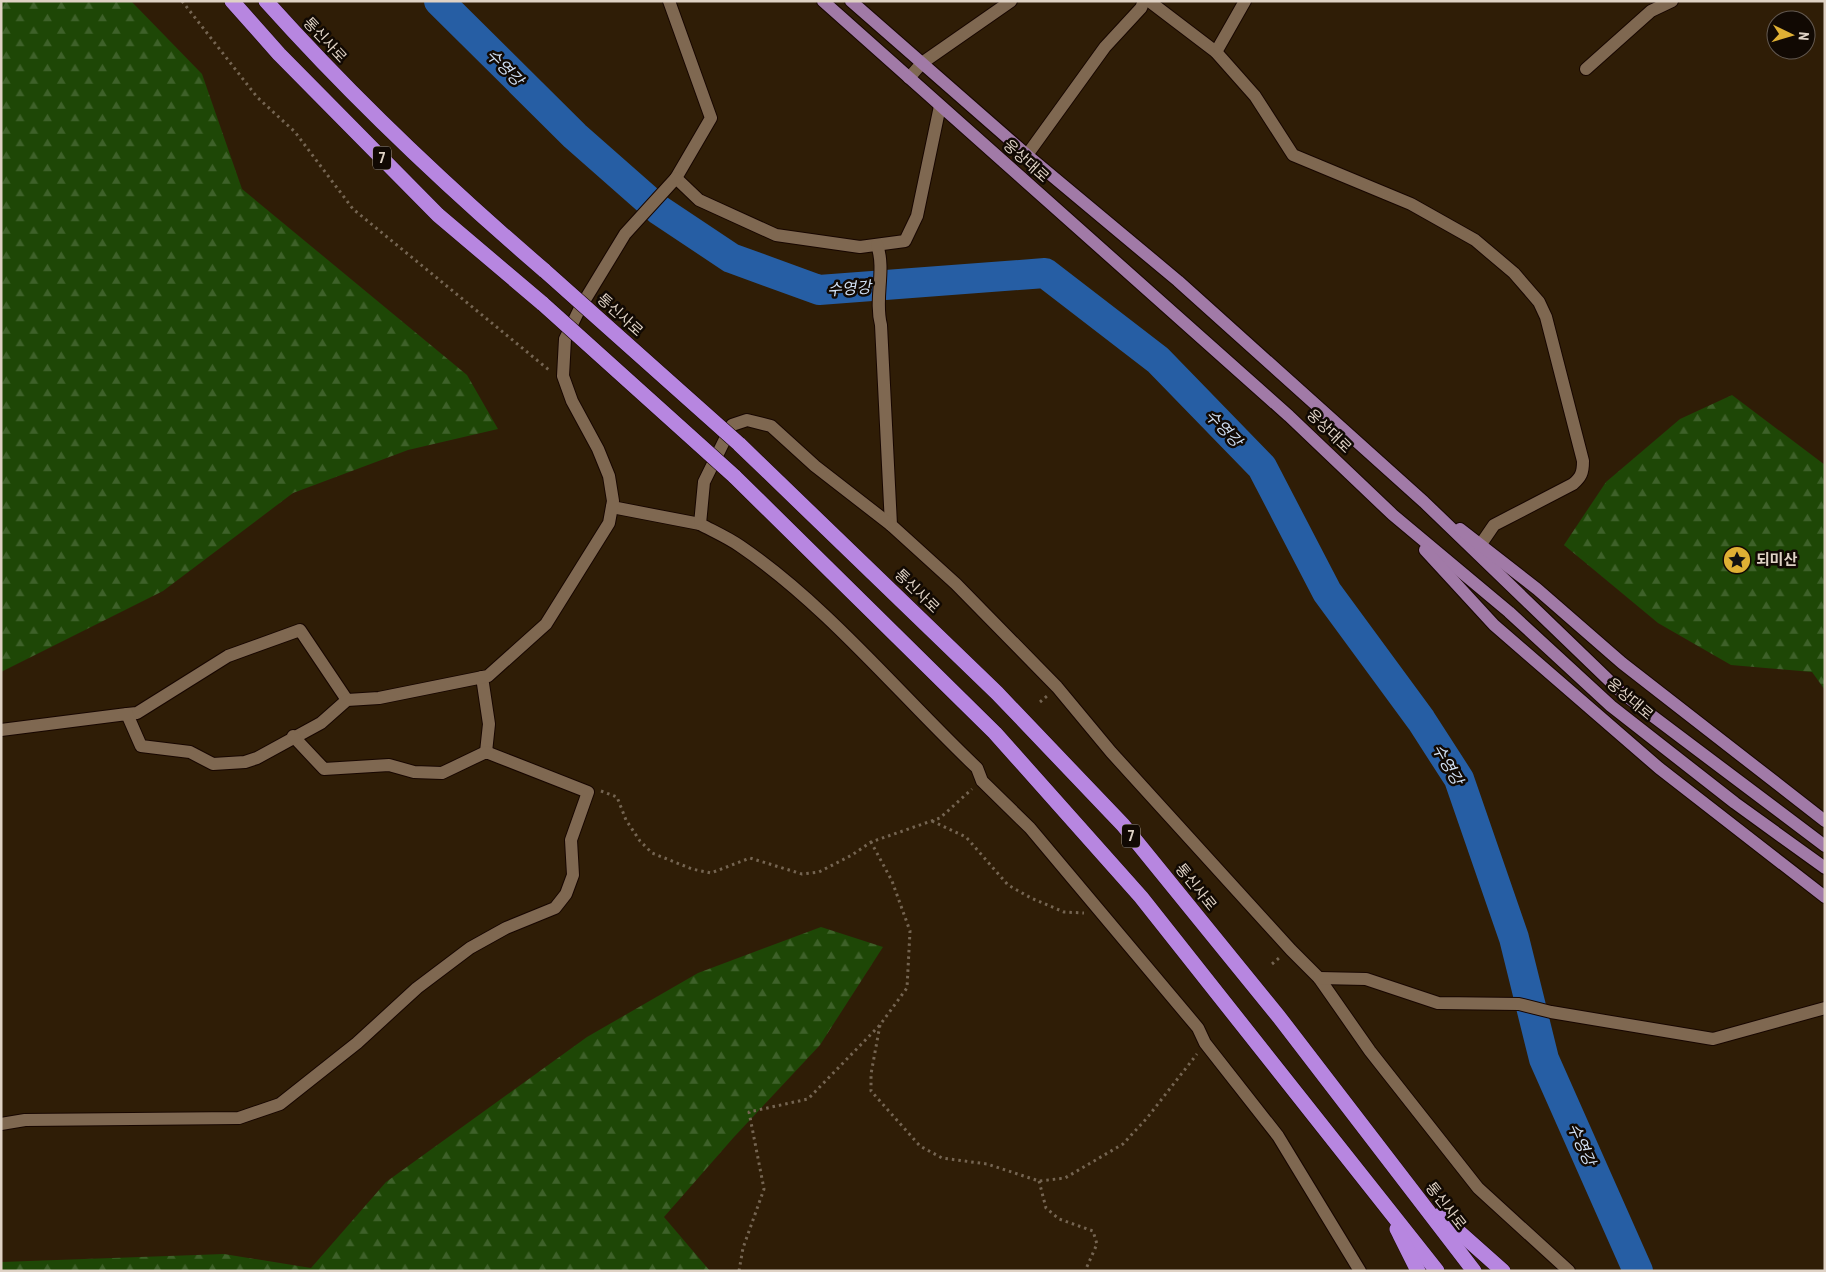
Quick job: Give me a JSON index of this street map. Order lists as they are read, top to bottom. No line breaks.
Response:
{"streets":{"highway":["통신사로","7"],"main road":["웅상대로"]},"water":["수영강"],"places":{"place":["되미산"]},"north":"right"}
